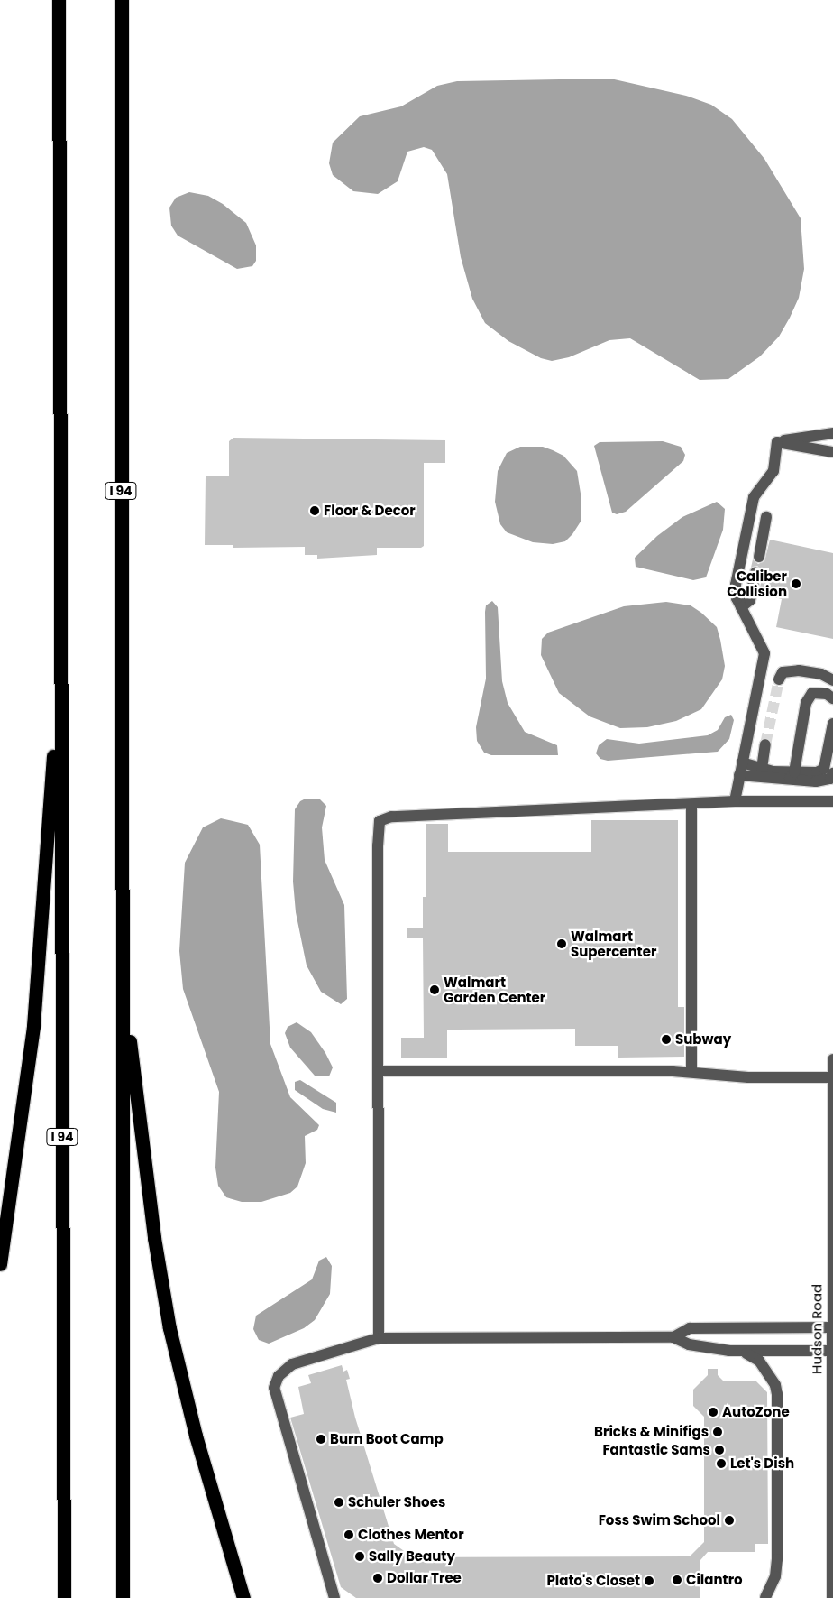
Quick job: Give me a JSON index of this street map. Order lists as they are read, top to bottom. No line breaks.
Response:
{"streets":{"highway":["I 94"],"street":["Hudson Road"]},"places":["Floor & Decor","Caliber Collision","Walmart Supercenter","Walmart Garden Center","Subway","AutoZone","Bricks & Minifigs","Burn Boot Camp","Fantastic Sams","Let's Dish","Schuler Shoes","Foss Swim School","Clothes Mentor","Sally Beauty","Dollar Tree","Cilantro","Plato's Closet"]}
